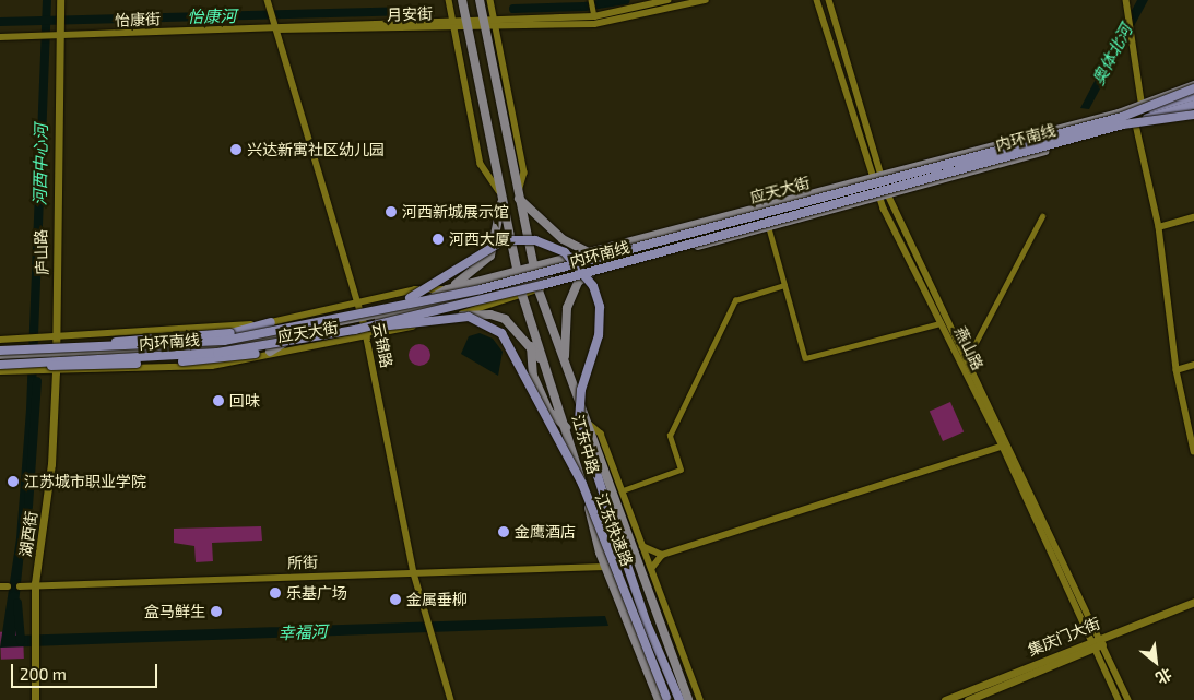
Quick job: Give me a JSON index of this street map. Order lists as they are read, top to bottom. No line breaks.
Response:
{"streets":{"highway":["内环南线","江东快速路"],"main road":["应天大街","庐山路","江东中路","湖西街","集庆门大街"],"street":["怡康街","云锦路","燕山路","所街"]},"crossings":[["怡康街","庐山路"],["怡康街","云锦路"],["怡康街","江东中路"],["内环南线","应天大街"],["内环南线","云锦路"],["内环南线","江东快速路"],["应天大街","庐山路"],["应天大街","云锦路"],["应天大街","燕山路"],["应天大街","江东中路"],["应天大街","湖西街"],["庐山路","湖西街"],["云锦路","所街"],["燕山路","集庆门大街"],["江东中路","江东快速路"],["江东中路","所街"],["湖西街","所街"]],"water":["怡康河","奥体北河","河西中心河","幸福河"],"places":["兴达新寓社区幼儿园","河西新城展示馆","河西大厦","回味","江苏城市职业学院","金鹰酒店","乐基广场","金属垂柳","盒马鲜生"],"scale_bar":"200 m","north":"bottom right"}
